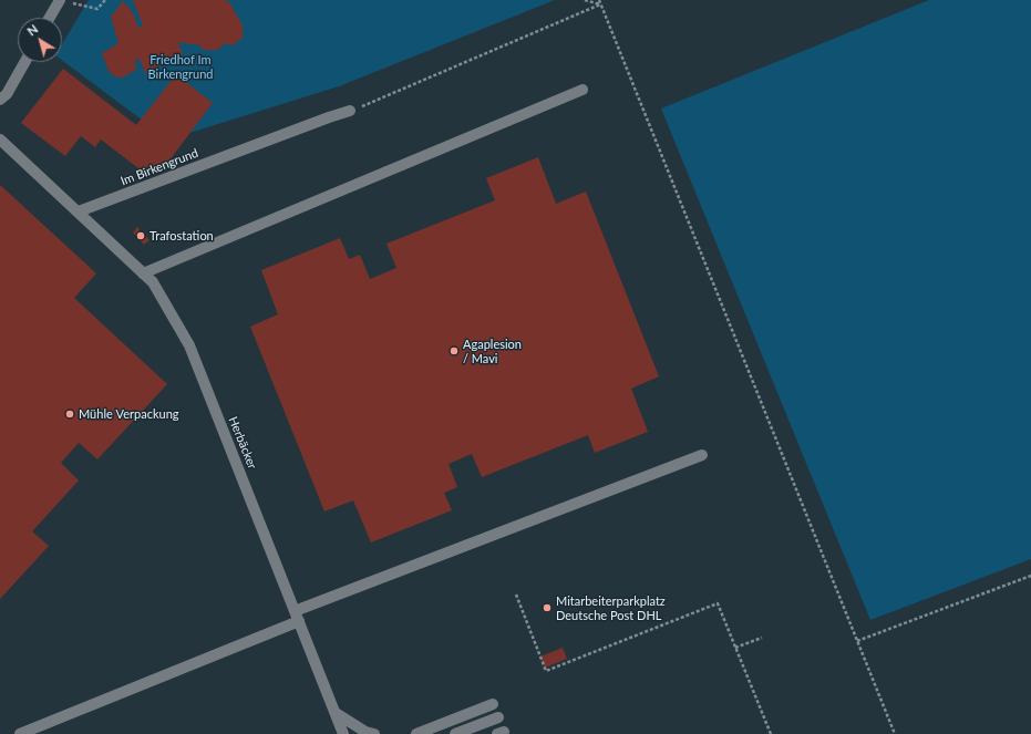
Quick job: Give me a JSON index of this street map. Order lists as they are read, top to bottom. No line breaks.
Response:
{"streets":{"street":["Im Birkengrund","Herbäcker"]},"crossings":[["Im Birkengrund","Herbäcker"]],"parks":["Friedhof Im Birkengrund"],"places":["Trafostation","Agaplesion / Mavi","Mühle Verpackung","Mitarbeiterparkplatz Deutsche Post DHL"],"north":"top left"}
